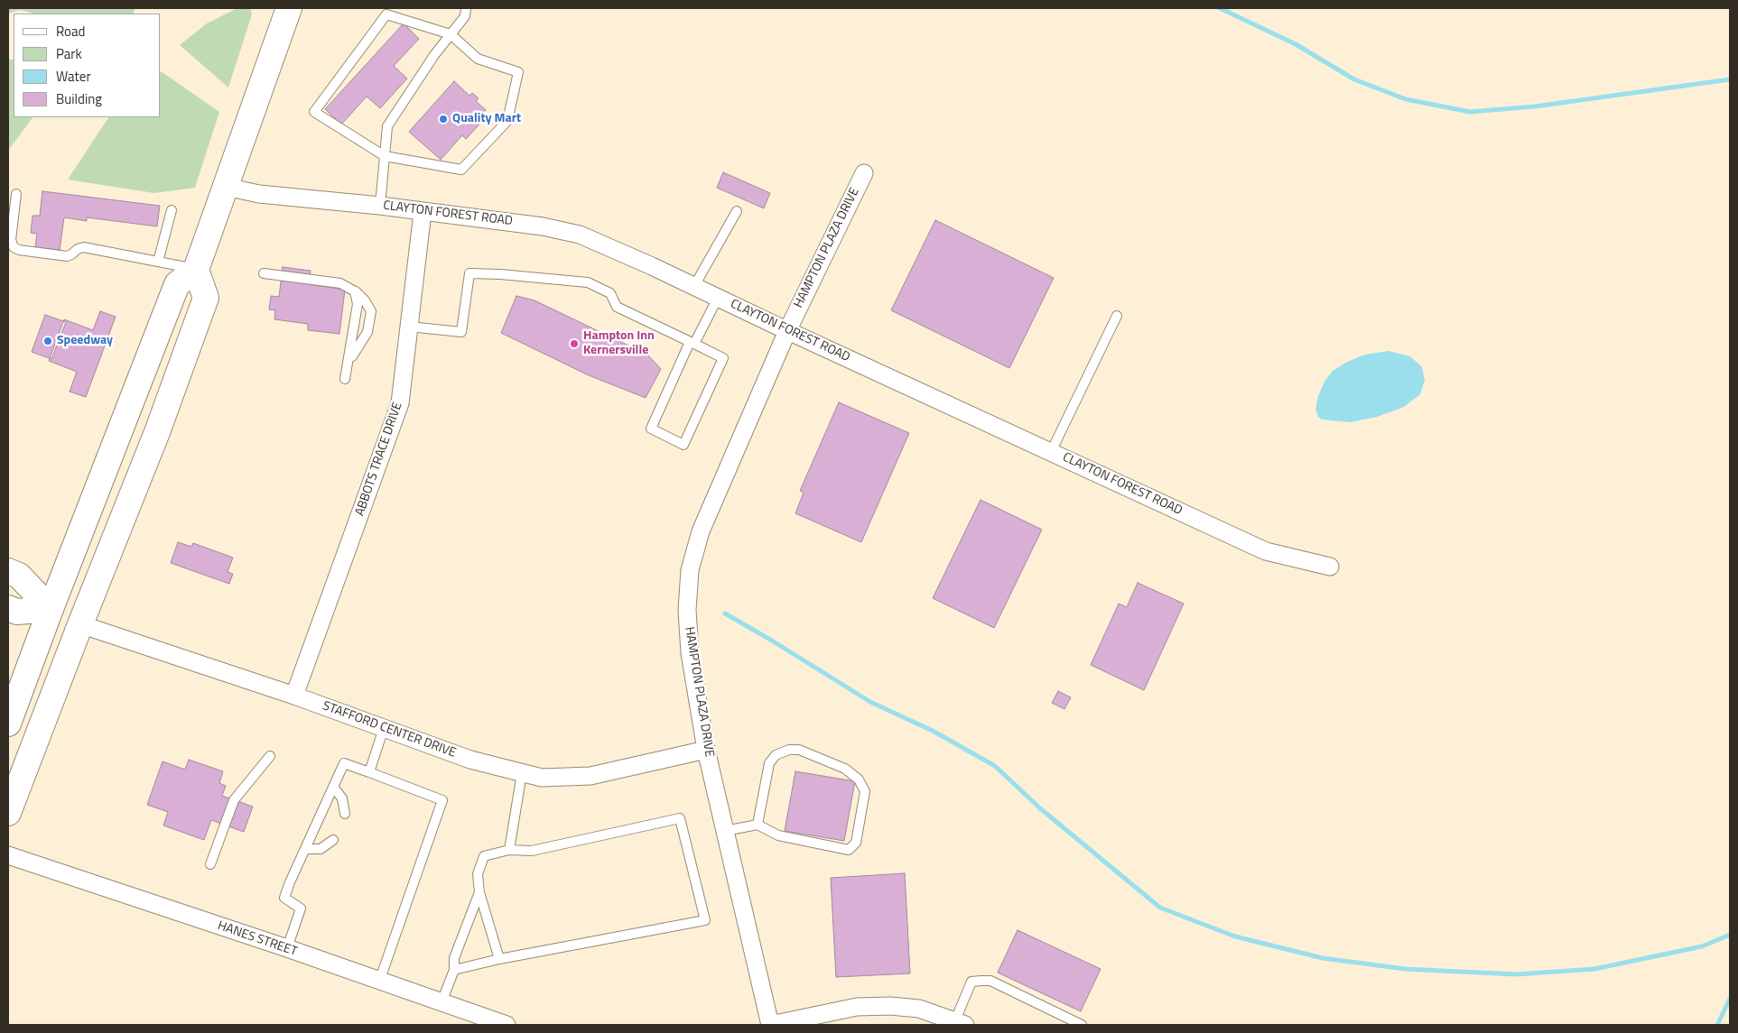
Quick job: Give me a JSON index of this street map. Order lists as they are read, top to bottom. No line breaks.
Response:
{"streets":{"street":["CLAYTON FOREST ROAD","HAMPTON PLAZA DRIVE","ABBOTS TRACE DRIVE","STAFFORD CENTER DRIVE","HANES STREET"]},"crossings":[["CLAYTON FOREST ROAD","HAMPTON PLAZA DRIVE"],["CLAYTON FOREST ROAD","ABBOTS TRACE DRIVE"],["HAMPTON PLAZA DRIVE","STAFFORD CENTER DRIVE"],["ABBOTS TRACE DRIVE","STAFFORD CENTER DRIVE"]],"places":["Quality Mart","Speedway","Hampton Inn Kernersville"],"legend":["Road","Park","Water","Building"]}
